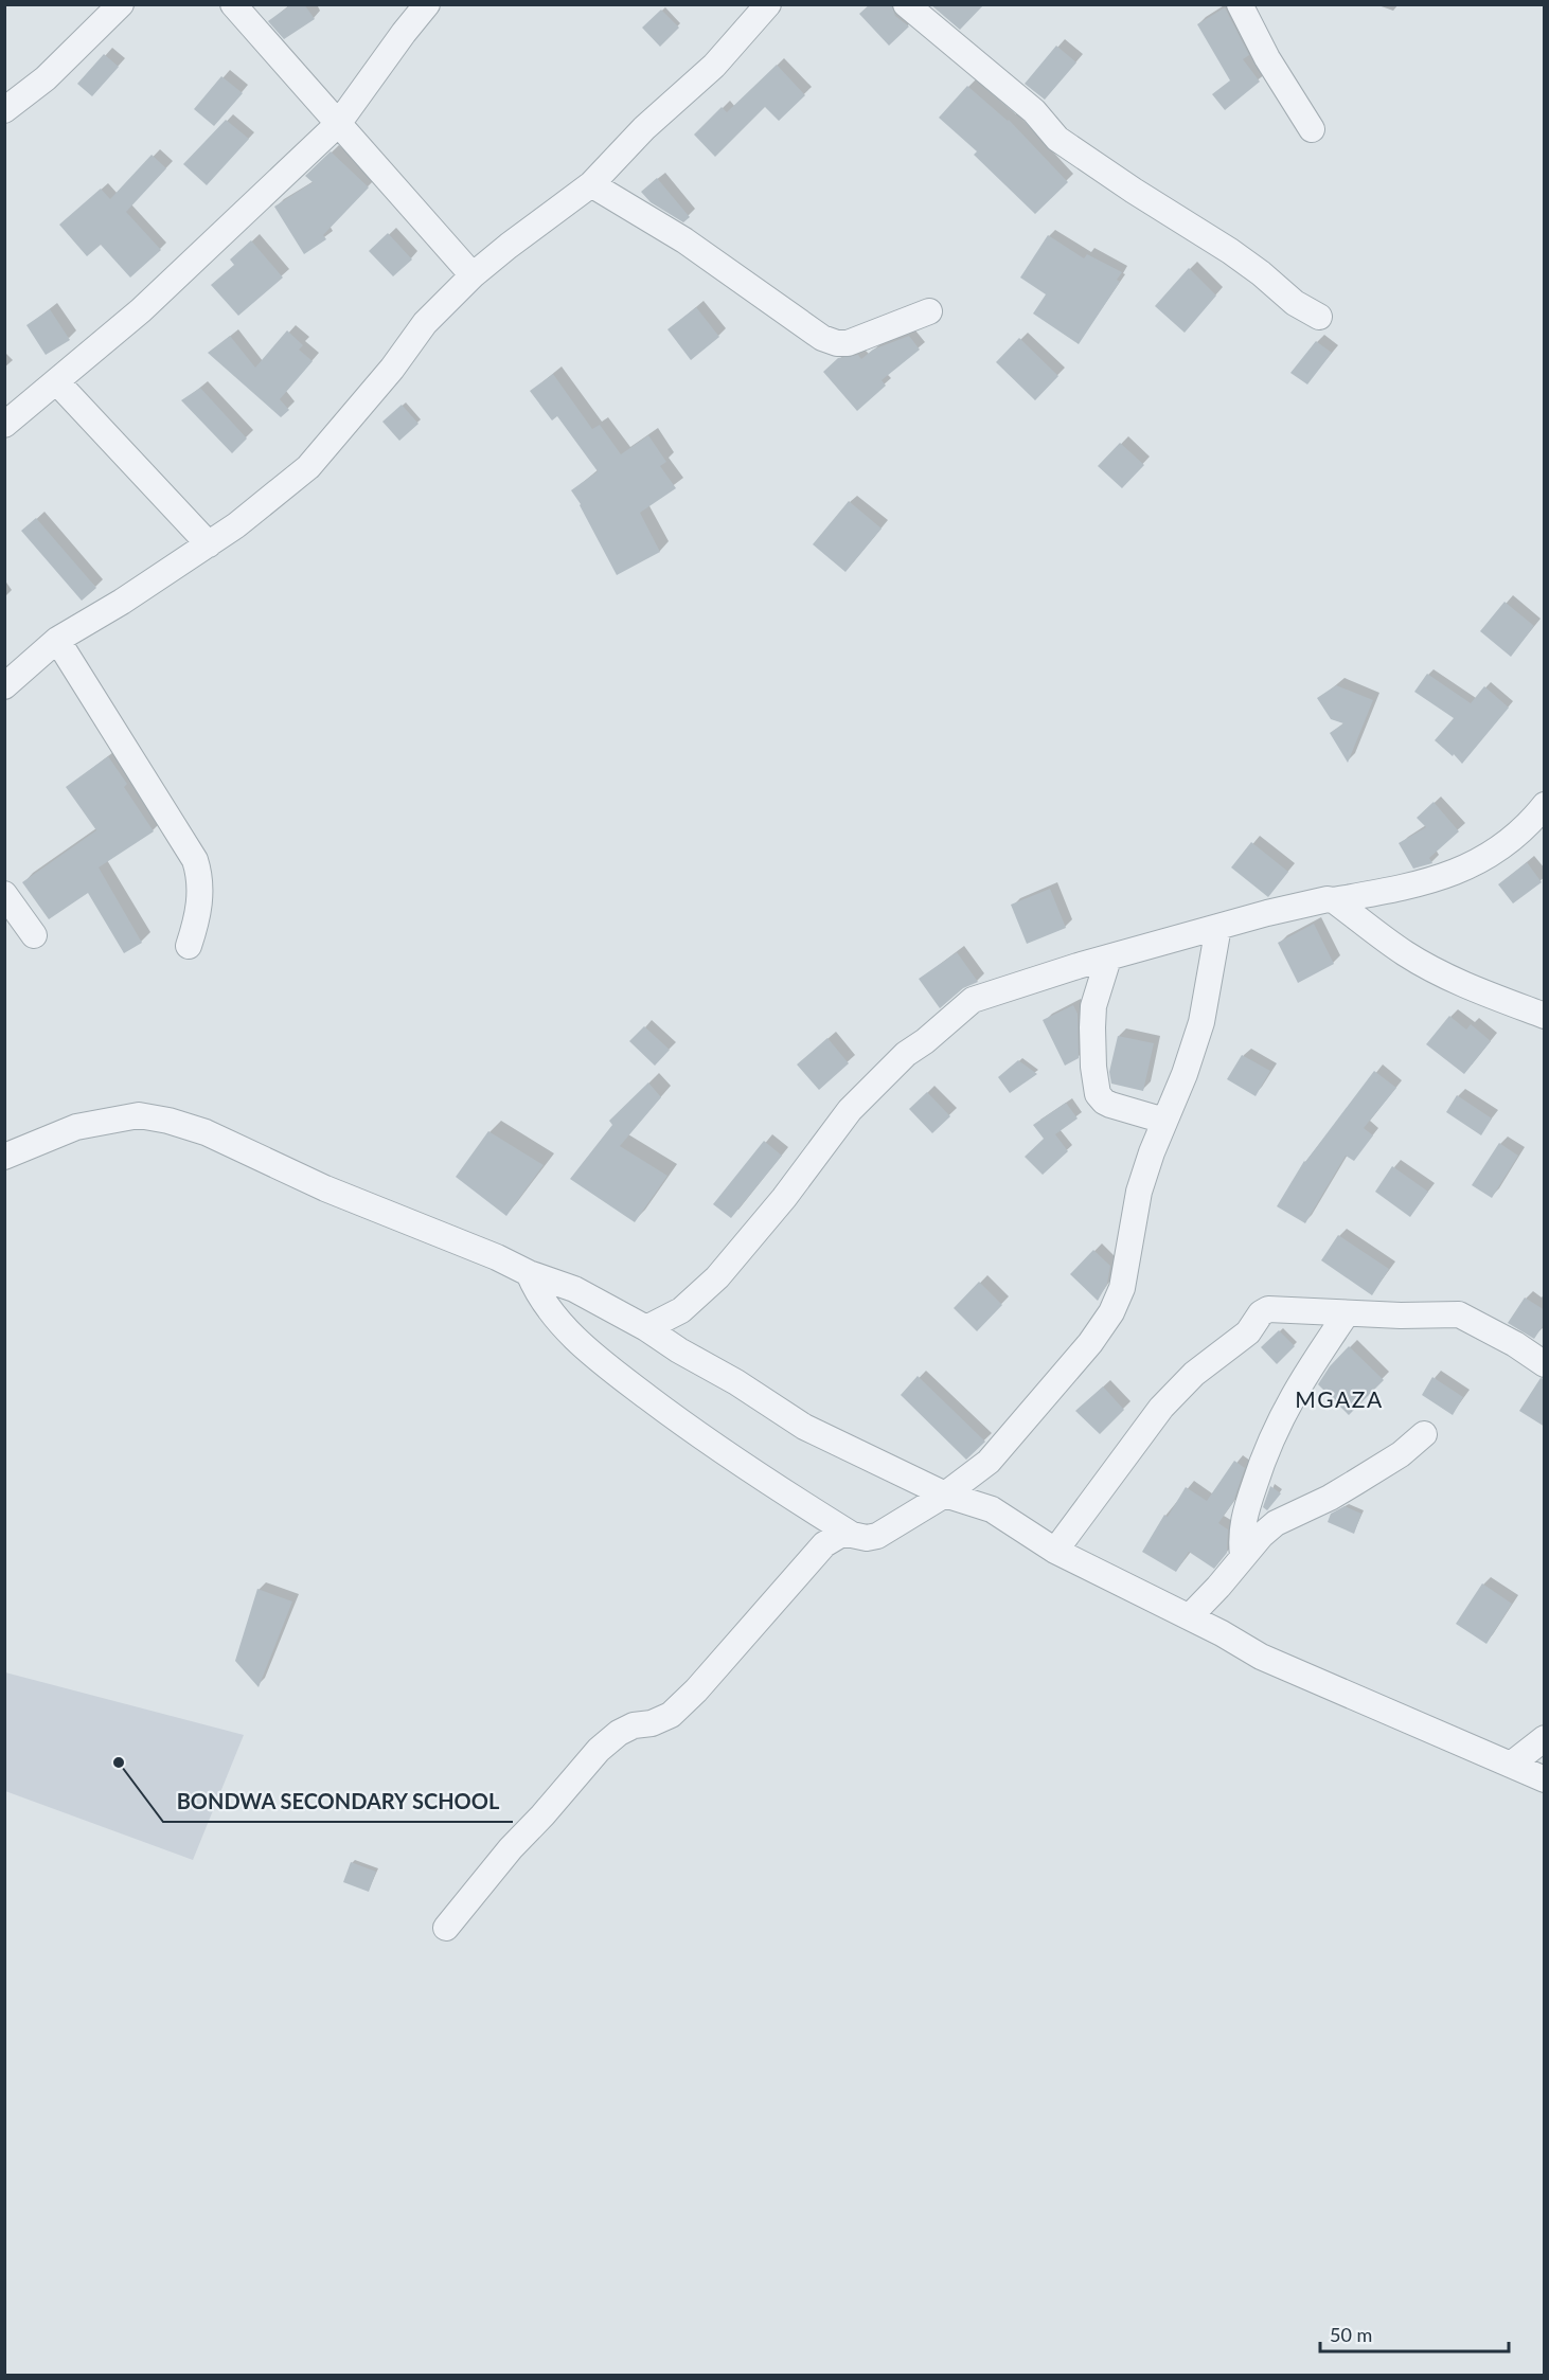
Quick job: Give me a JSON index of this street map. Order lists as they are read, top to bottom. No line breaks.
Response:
{"districts":["MGAZA"],"places":["BONDWA SECONDARY SCHOOL"],"scale_bar":"50 m"}
